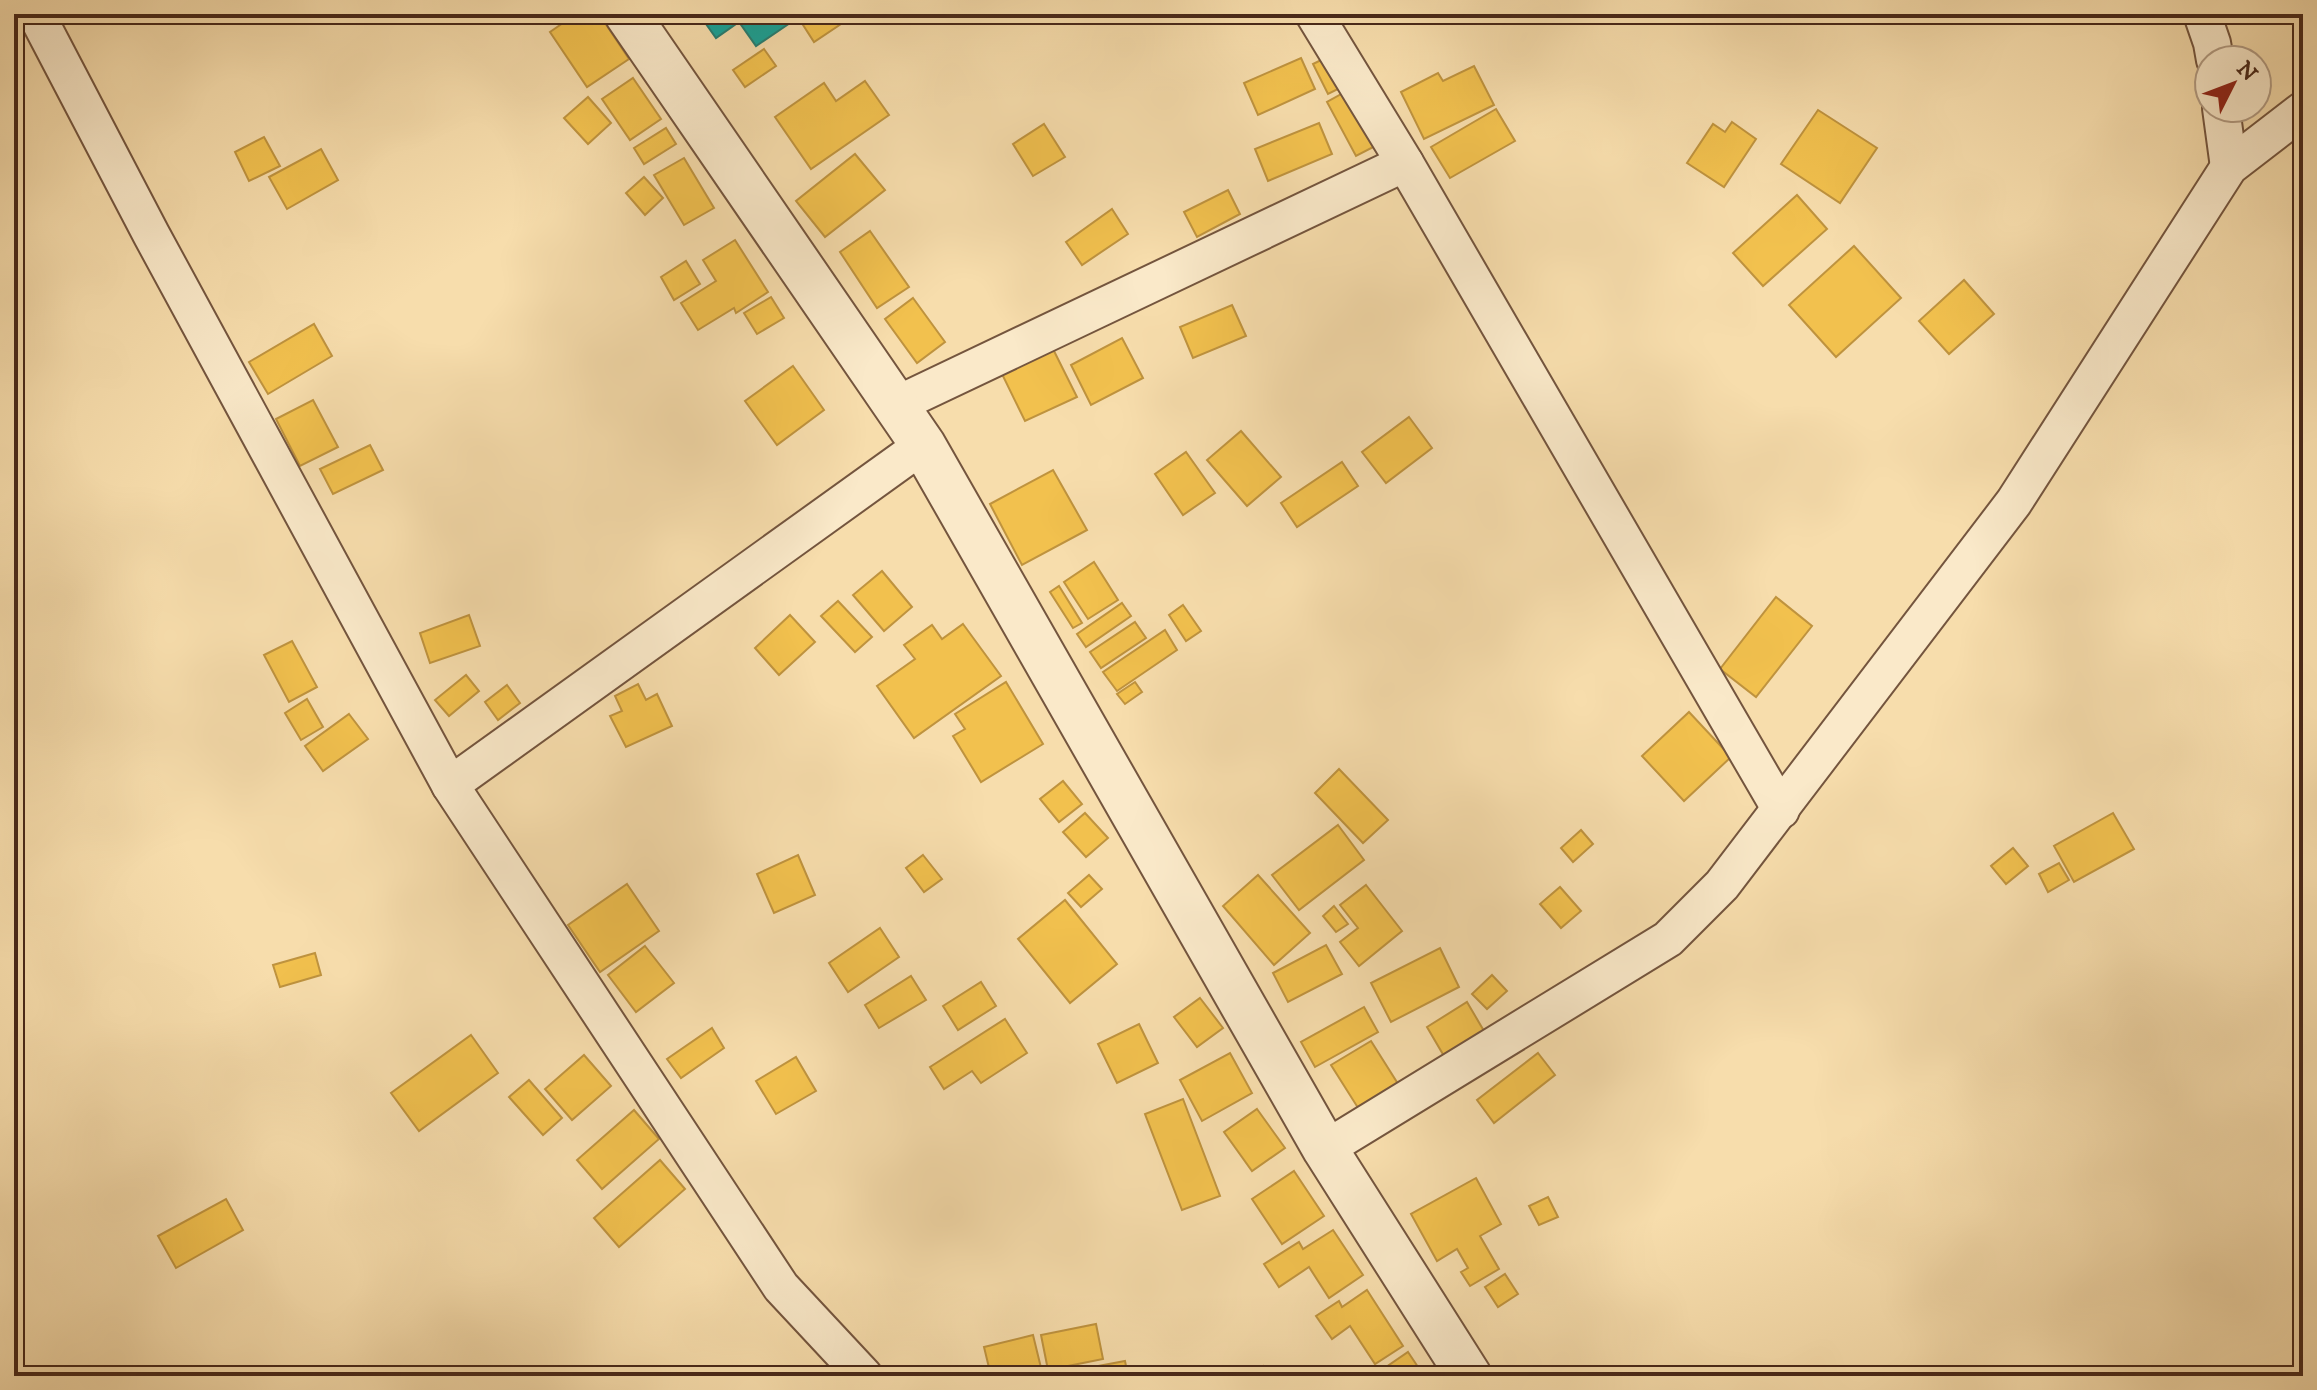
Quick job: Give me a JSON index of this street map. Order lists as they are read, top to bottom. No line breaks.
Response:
{"north":"top right"}
